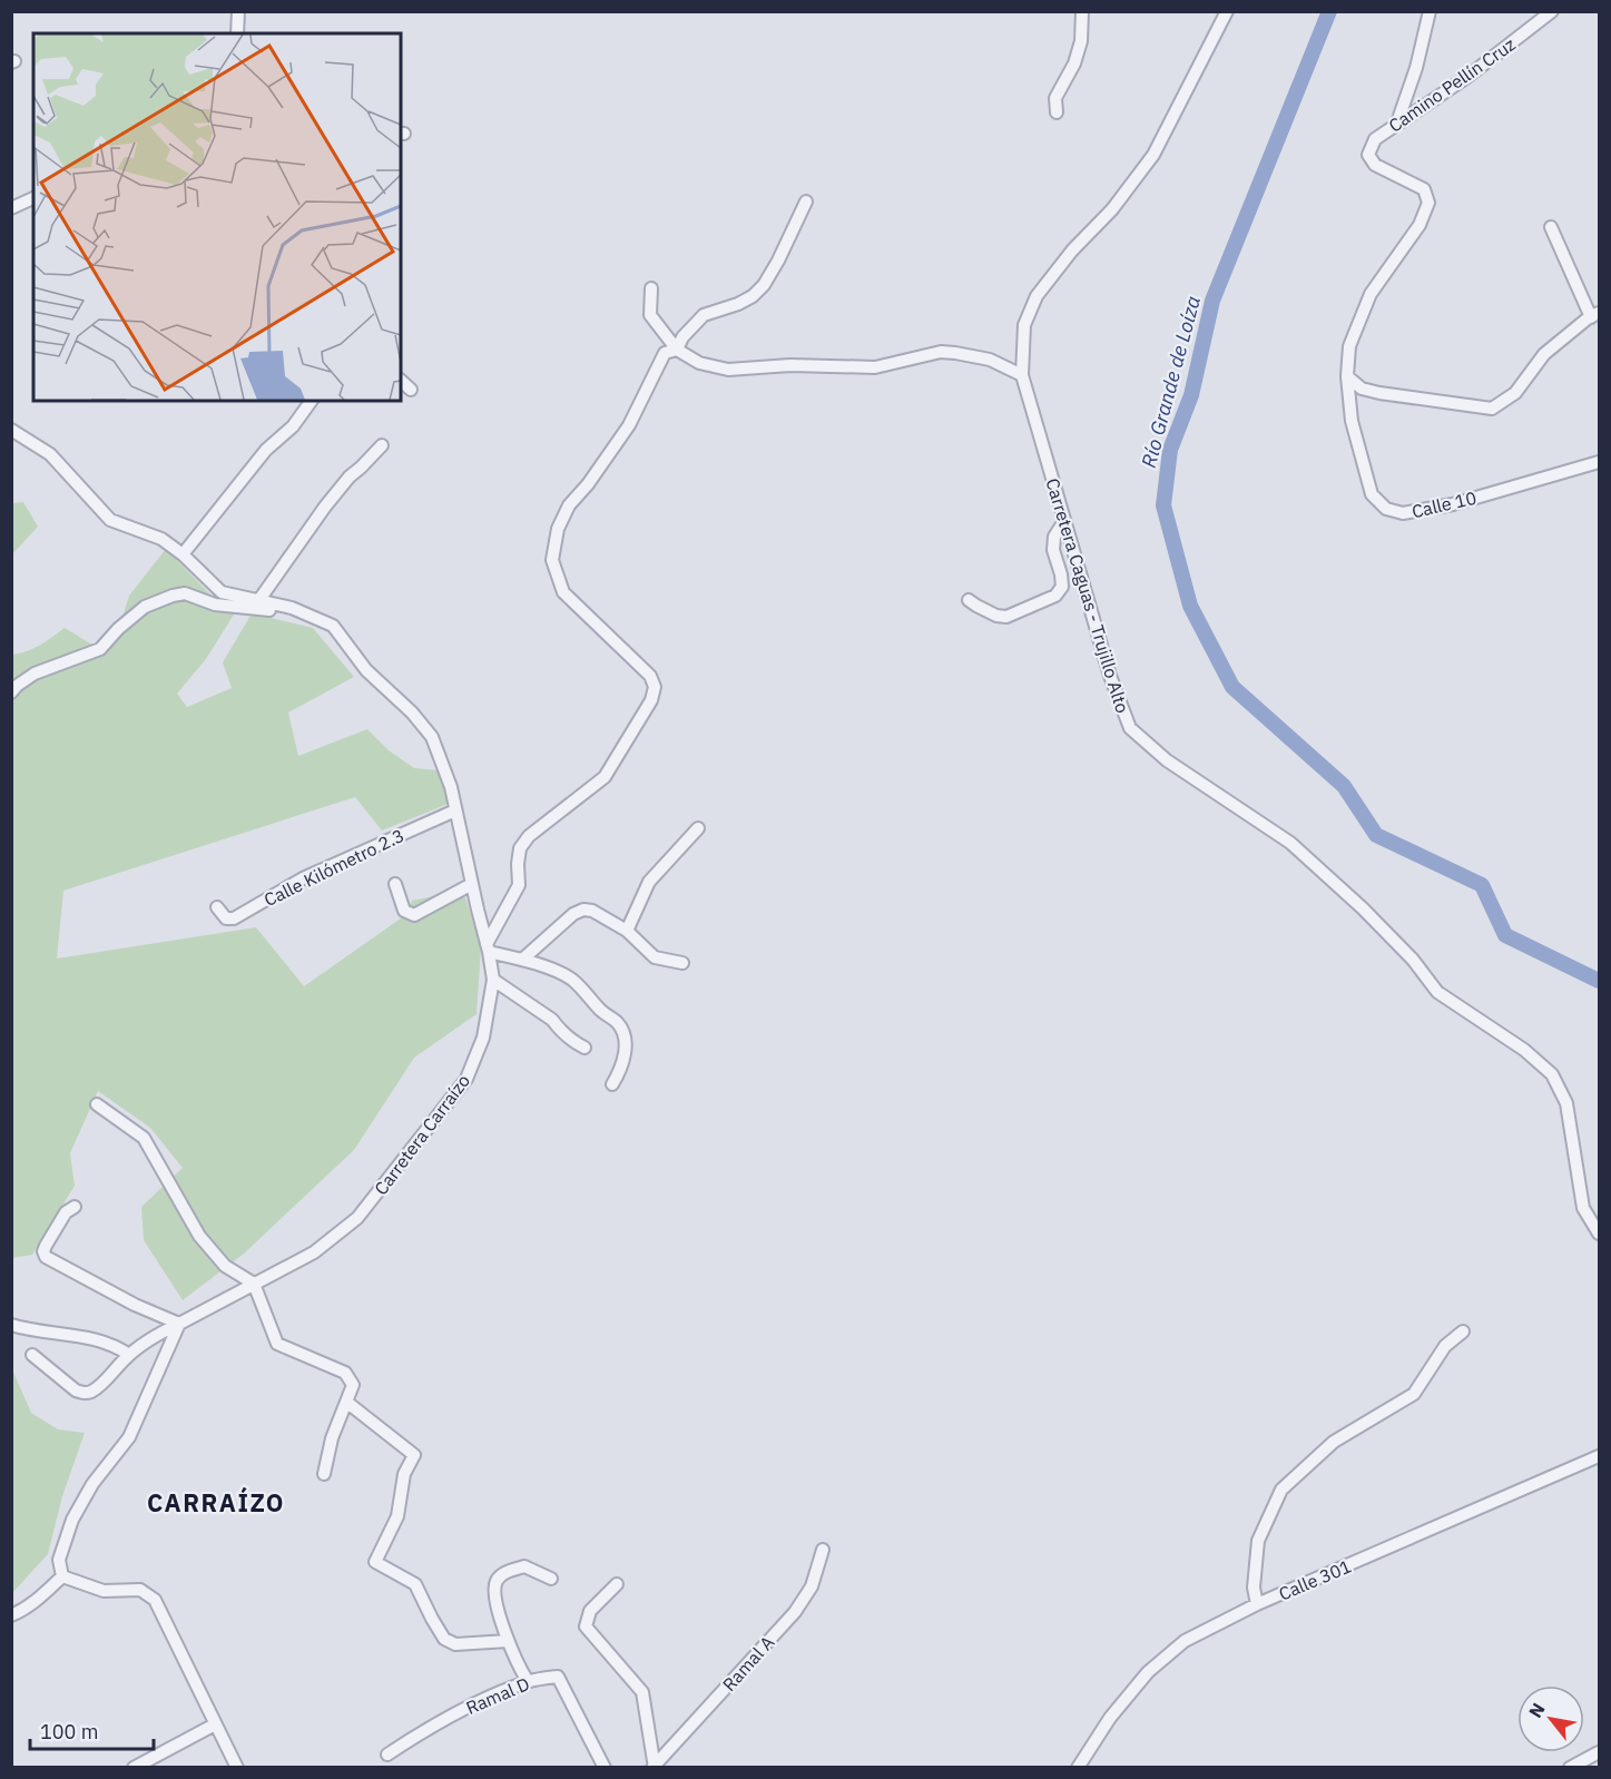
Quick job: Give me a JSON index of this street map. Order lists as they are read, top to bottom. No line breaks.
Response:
{"streets":{"street":["Camino Pellín Cruz","Calle 10","Carretera Caguas - Trujillo Alto","Calle Kilómetro 2.3","Carretera Carraízo","Calle 301","Ramal A","Ramal D"]},"crossings":[["Camino Pellín Cruz","Calle 10"],["Calle Kilómetro 2.3","Carretera Carraízo"]],"districts":["CARRAÍZO"],"water":["Río Grande de Loíza"],"scale_bar":"100 m","north":"top left"}
